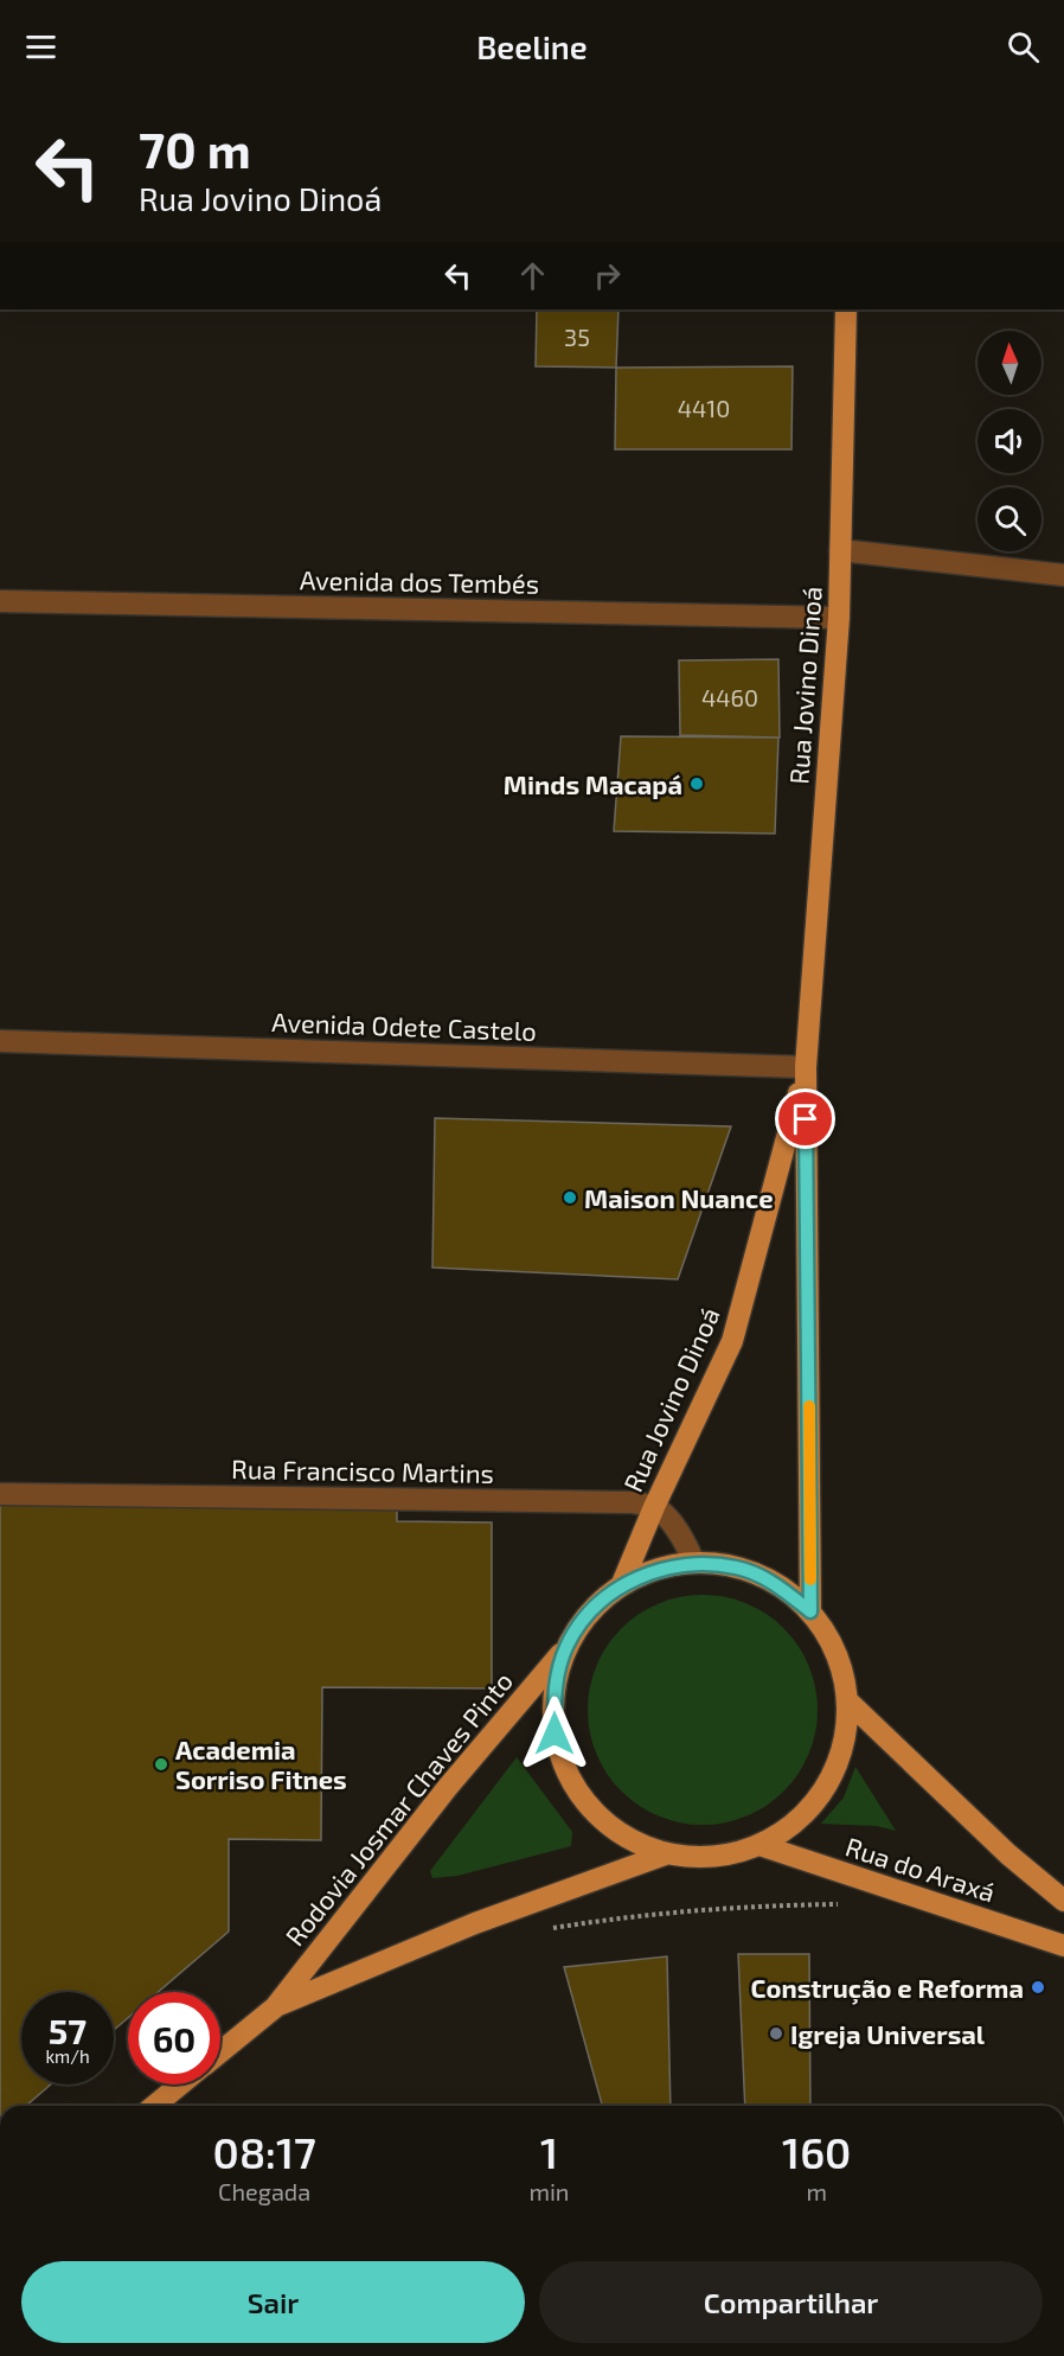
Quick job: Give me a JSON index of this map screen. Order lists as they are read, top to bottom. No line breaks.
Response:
{"streets":{"main road":["Rua Jovino Dinoá","Rodovia Josmar Chaves Pinto","Rua do Araxá"],"street":["Avenida dos Tembés","Avenida Odete Castelo","Rua Francisco Martins"]},"crossings":[["Avenida dos Tembés","Rua Jovino Dinoá"],["Rua Jovino Dinoá","Avenida Odete Castelo"],["Rua Jovino Dinoá","Rua Francisco Martins"]],"places":["Minds Macapá","Maison Nuance","Academia Sorriso Fitnes","Construção e Reforma","Igreja Universal"],"house_numbers":["35","4410","4460"],"north":"top","page":{"header":"Beeline","turn":["70 m","Rua Jovino Dinoá"],"speed":"57 km/h","limit":"60","eta":["08:17","Chegada","1","min","160","m"],"buttons":["Sair","Compartilhar"]}}
